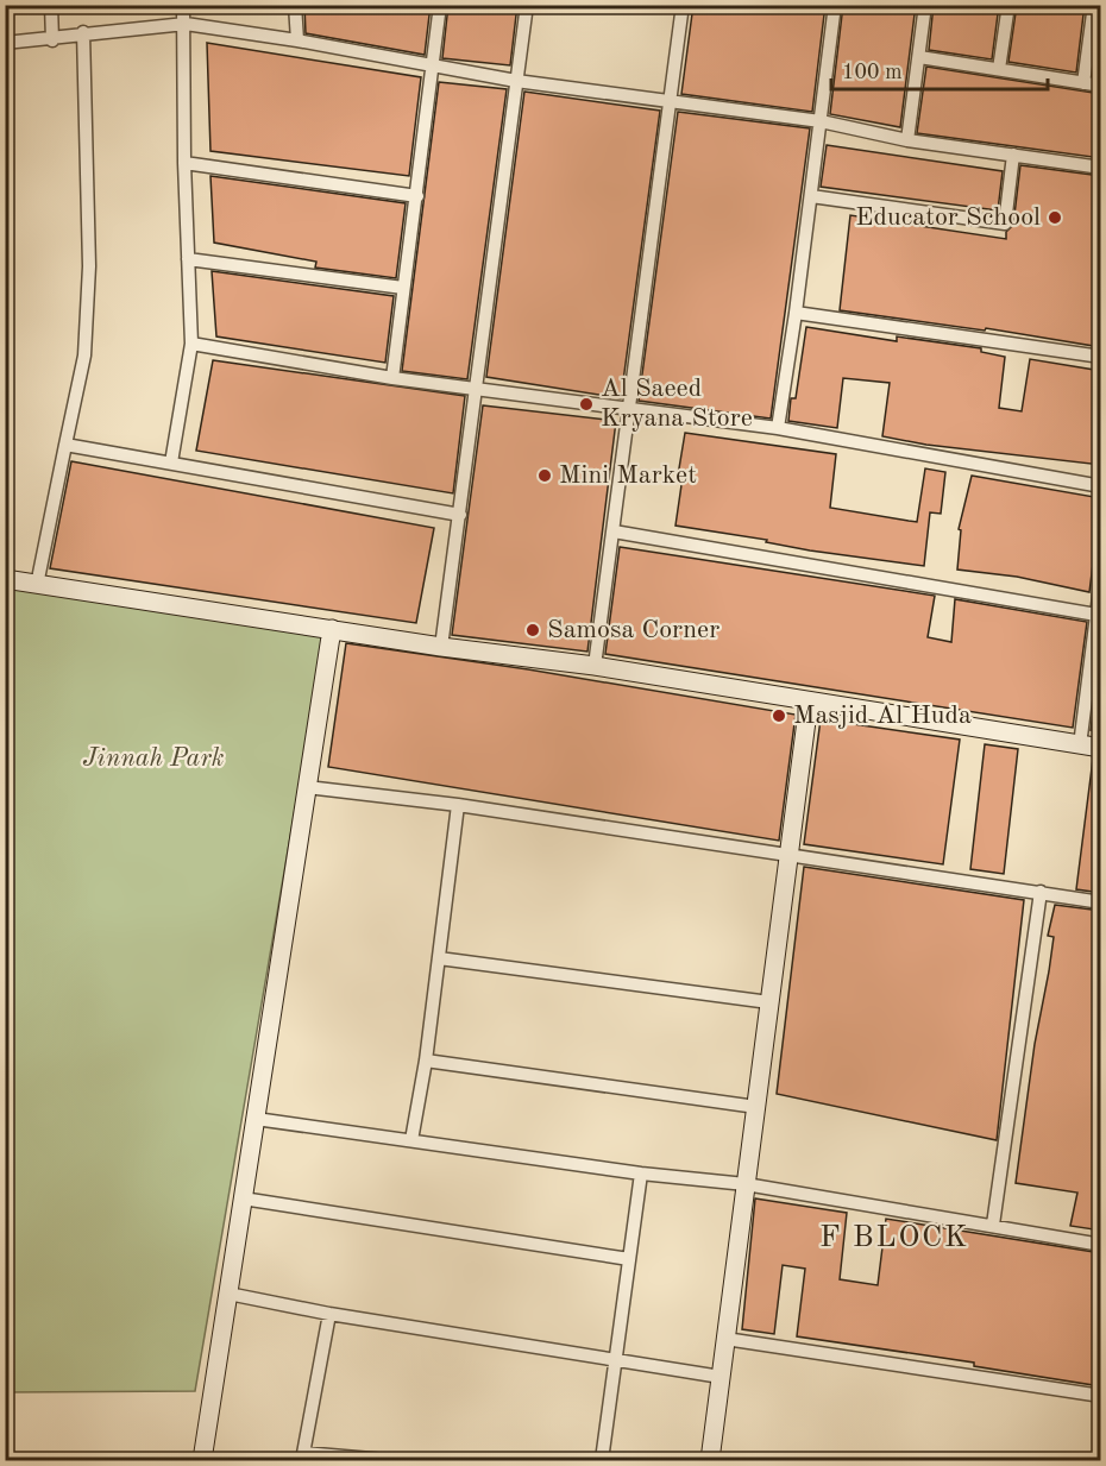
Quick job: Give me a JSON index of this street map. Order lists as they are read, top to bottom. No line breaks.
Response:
{"districts":["F BLOCK"],"parks":["Jinnah Park"],"places":["Educator School","Al Saeed Kryana Store","Mini Market","Samosa Corner","Masjid Al Huda"],"scale_bar":"100 m"}
